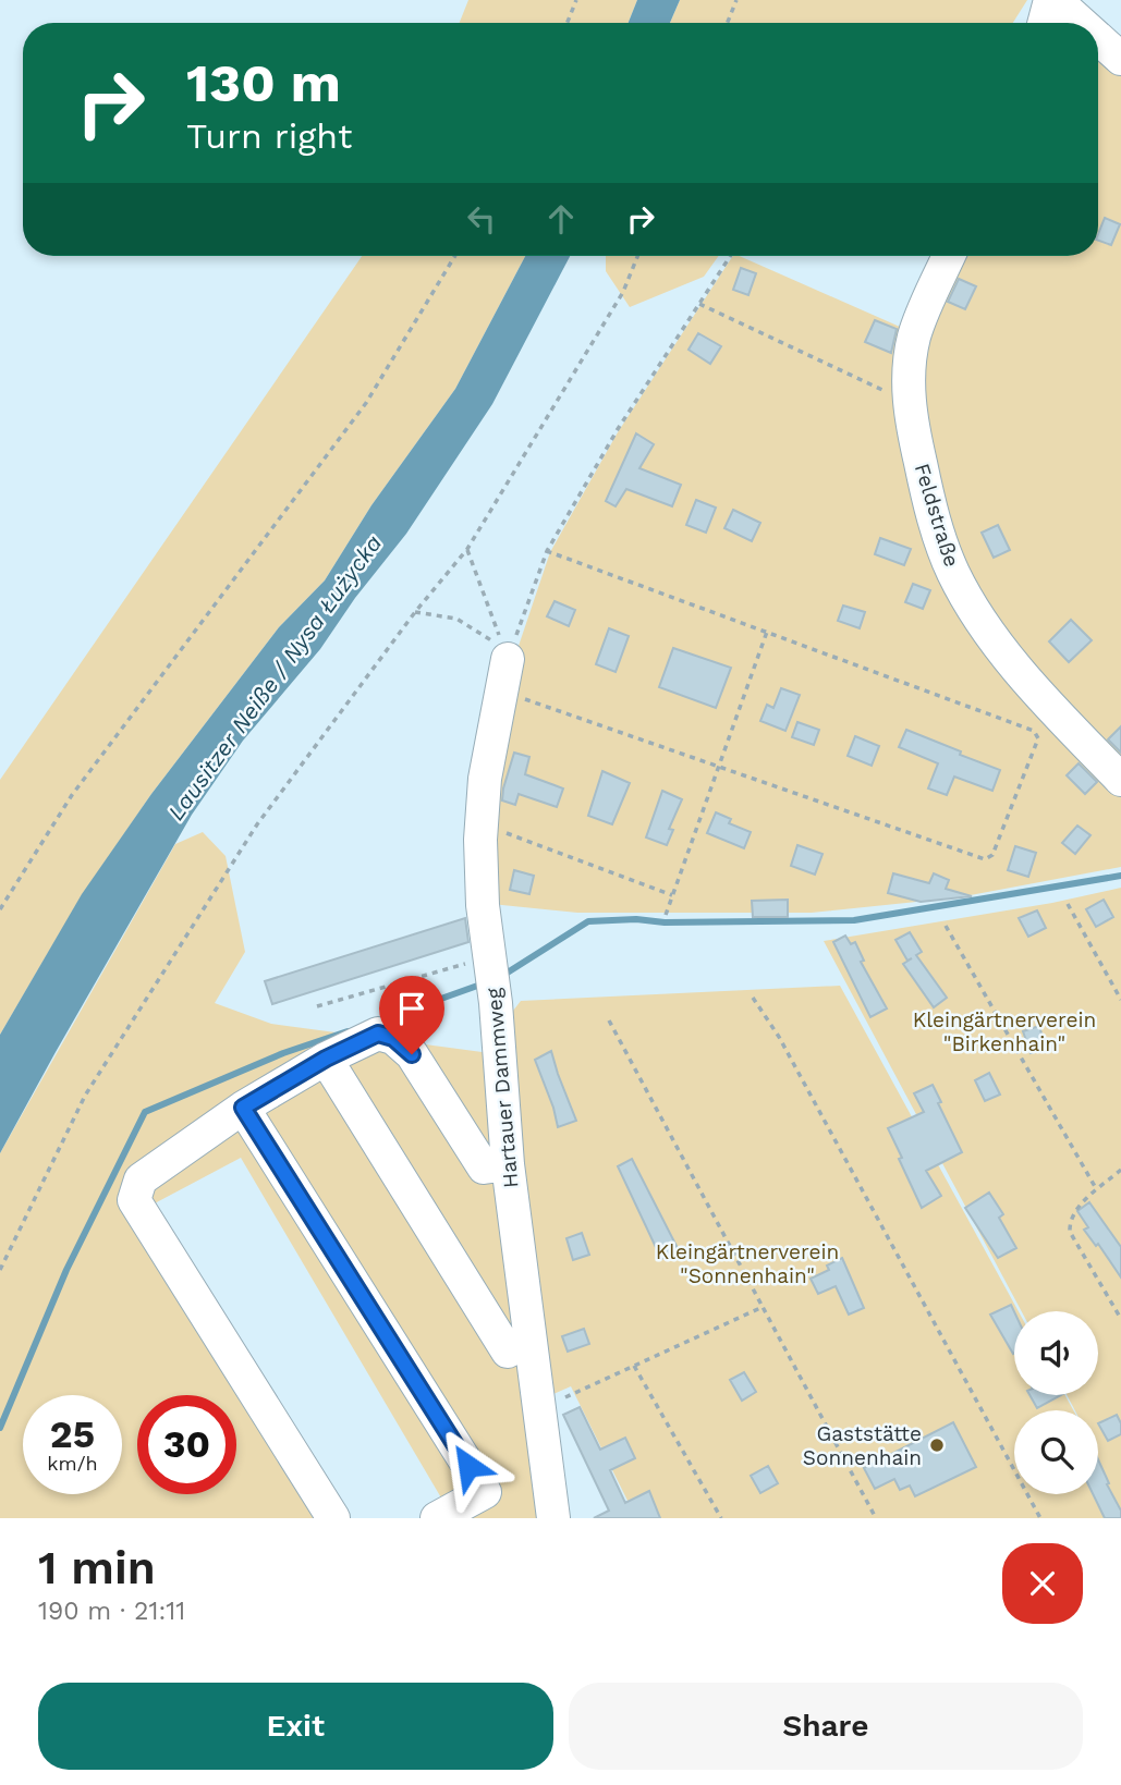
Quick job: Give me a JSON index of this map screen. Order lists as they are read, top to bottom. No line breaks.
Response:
{"streets":{"street":["Feldstraße","Hartauer Dammweg"]},"water":["Lausitzer Neiße / Nysa Łużycka"],"parks":["Kleingärtnerverein \"Birkenhain\"","Kleingärtnerverein \"Sonnenhain\""],"places":["Gaststätte Sonnenhain"],"page":{"turn":["130 m","Turn right"],"speed":"25 km/h","limit":"30","heading":["1 min","190 m · 21:11"],"buttons":["Exit","Share"]}}
